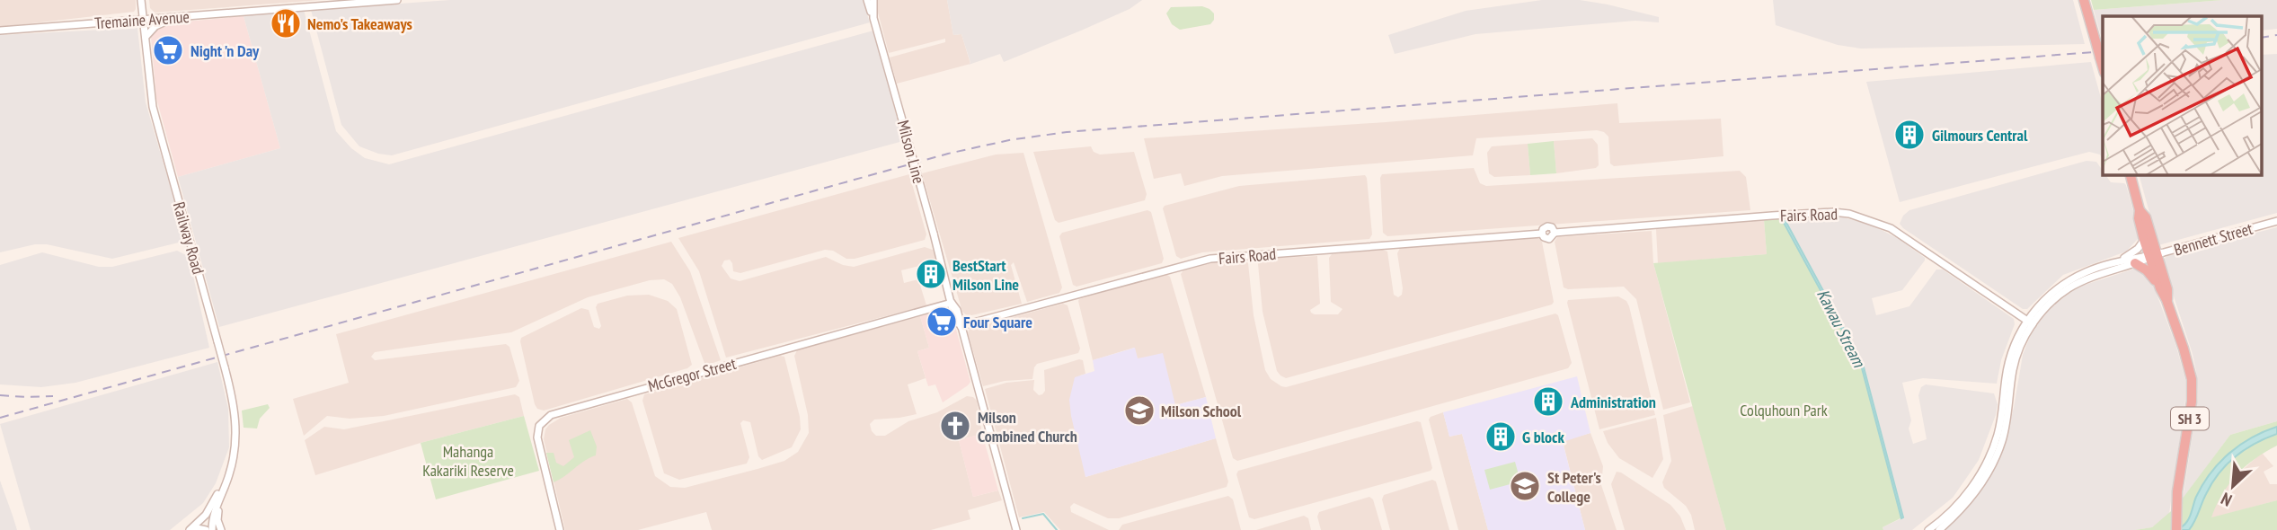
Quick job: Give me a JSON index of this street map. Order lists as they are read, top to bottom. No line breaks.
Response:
{"streets":{"highway":["SH 3"],"main road":["Tremaine Avenue","Milson Line","Fairs Road","Railway Road","Bennett Street","McGregor Street"]},"crossings":[["Tremaine Avenue","Railway Road"],["Milson Line","Fairs Road"],["Milson Line","McGregor Street"],["Bennett Street","SH 3"]],"water":["Kawau Stream"],"parks":["Colquhoun Park","Mahanga Kakariki Reserve"],"places":{"restaurant":["Nemo's Takeaways"],"supermarket":["Night 'n Day","Four Square"],"building":["Gilmours Central","BestStart Milson Line","Administration","G block"],"school or university":["Milson School","St Peter's College"],"church":["Milson Combined Church"]},"north":"bottom left"}
